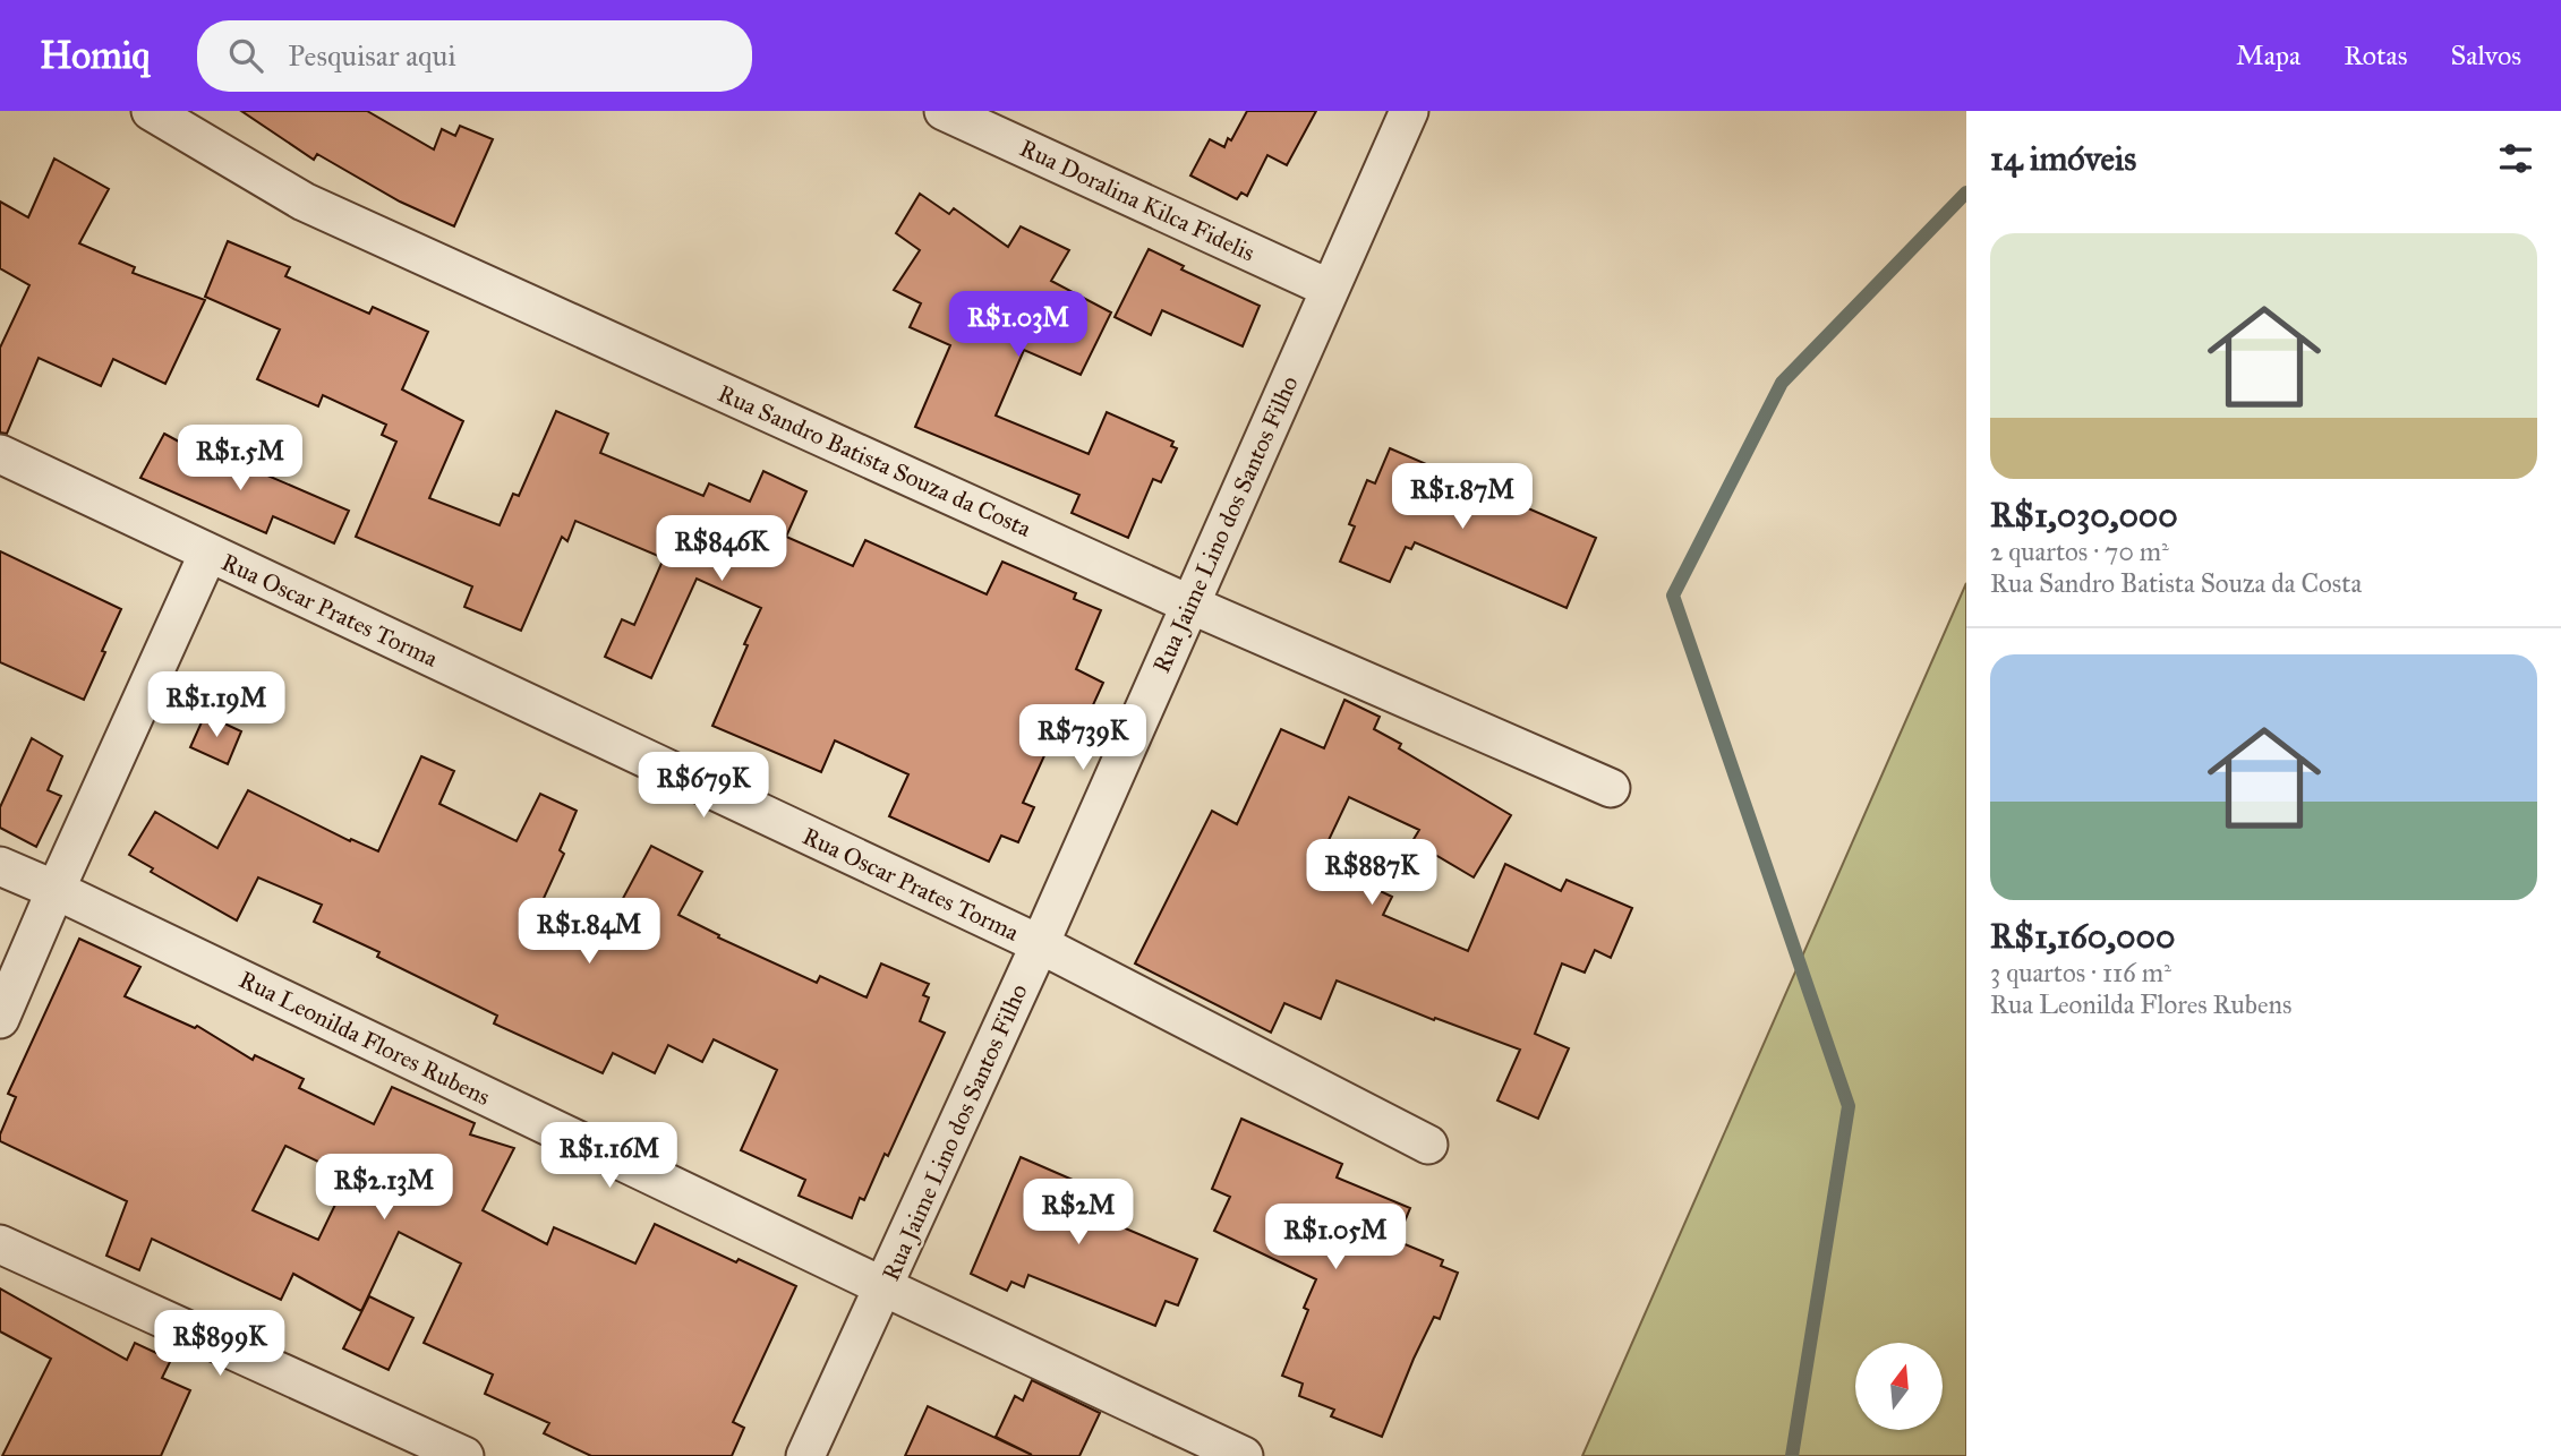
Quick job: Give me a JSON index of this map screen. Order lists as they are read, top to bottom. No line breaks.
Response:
{"streets":{"street":["Rua Doralina Kilca Fidelis","Rua Sandro Batista Souza da Costa","Rua Jaime Lino dos Santos Filho","Rua Oscar Prates Torma","Rua Leonilda Flores Rubens"]},"crossings":[["Rua Doralina Kilca Fidelis","Rua Jaime Lino dos Santos Filho"],["Rua Sandro Batista Souza da Costa","Rua Jaime Lino dos Santos Filho"],["Rua Jaime Lino dos Santos Filho","Rua Oscar Prates Torma"],["Rua Jaime Lino dos Santos Filho","Rua Leonilda Flores Rubens"]],"north":"top","page":{"header":"Homiq","search":"Pesquisar aqui","nav":["Mapa","Rotas","Salvos"],"heading":"14 imóveis","list":[{"name":"R$1,030,000","note":"2 quartos · 70 m² · Rua Sandro Batista Souza da Costa"},{"name":"R$1,160,000","note":"3 quartos · 116 m² · Rua Leonilda Flores Rubens"}],"price":["R$1.03M","R$1.5M","R$1.87M","R$846K","R$1.19M","R$739K","R$679K","R$887K","R$1.84M","R$1.16M","R$2.13M","R$2M","R$1.05M","R$899K"]}}
